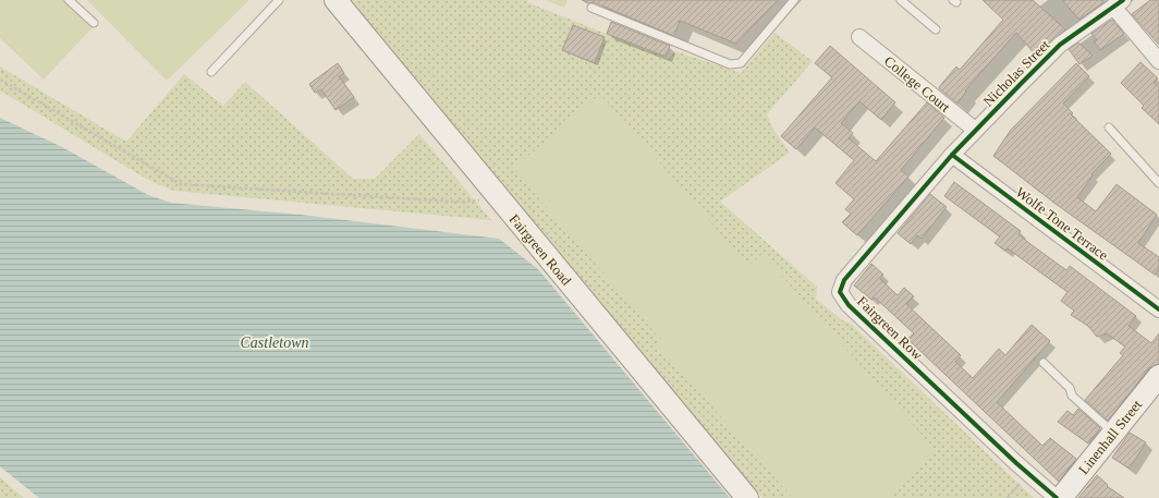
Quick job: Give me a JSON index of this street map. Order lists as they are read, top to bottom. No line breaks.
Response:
{"streets":{"main road":["Fairgreen Road","Linenhall Street"],"street":["Nicholas Street","College Court","Wolfe Tone Terrace","Fairgreen Row"]},"crossings":[["Nicholas Street","College Court"],["Nicholas Street","Wolfe Tone Terrace"],["Nicholas Street","Fairgreen Row"],["Wolfe Tone Terrace","Fairgreen Row"]],"water":["Castletown"]}
